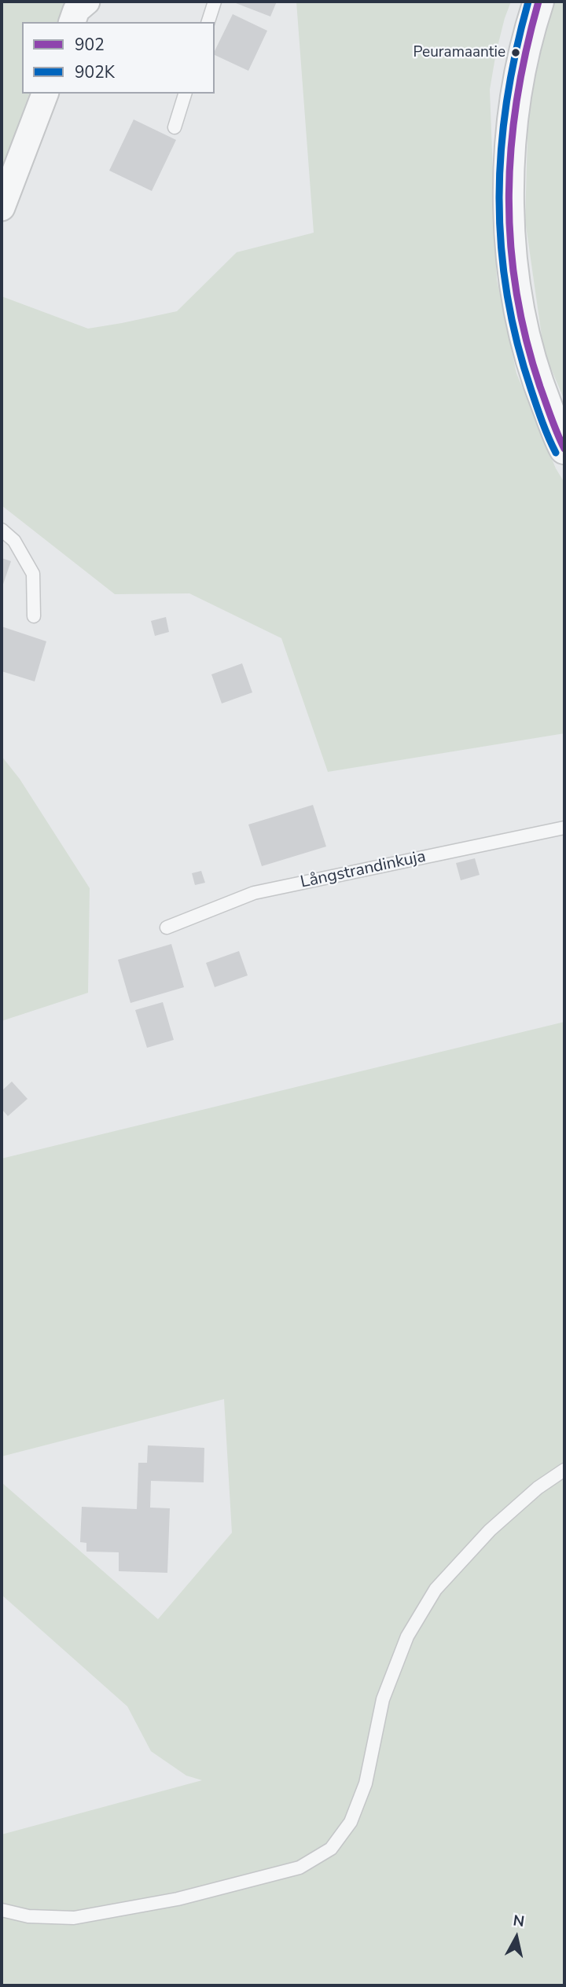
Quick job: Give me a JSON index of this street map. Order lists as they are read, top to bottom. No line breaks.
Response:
{"streets":{"lane":["Långstrandinkuja"]},"places":["Peuramaantie"],"lines":["transit line 902","transit line 902K"],"legend":["902","902K"],"north":"top"}
